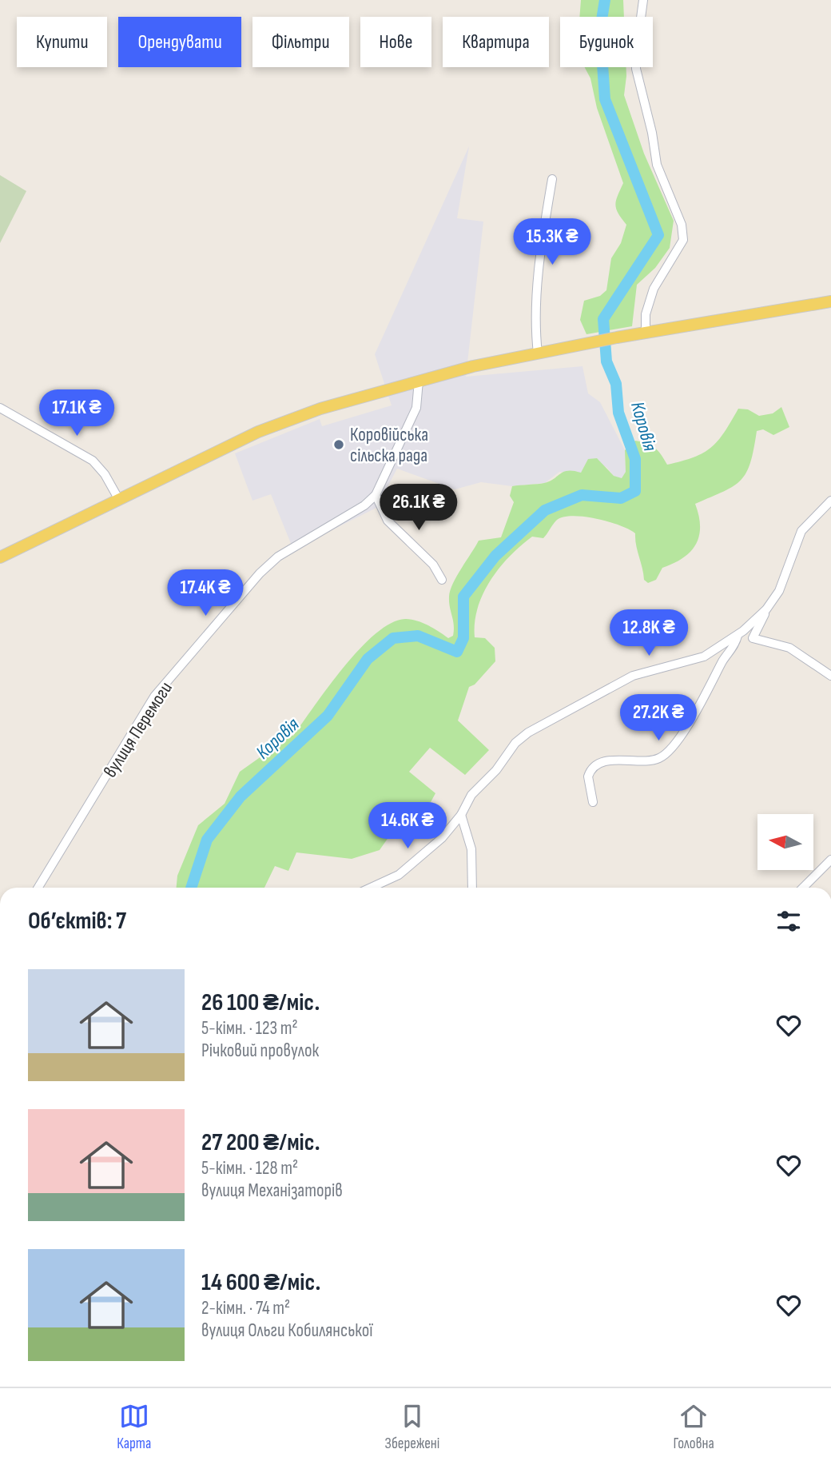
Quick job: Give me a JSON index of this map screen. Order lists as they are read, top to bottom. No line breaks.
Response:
{"streets":{"street":["вулиця Перемоги"]},"water":["Коровія"],"places":["Коровійська сільска рада"],"north":"left","page":{"chip":["Купити","Орендувати","Фільтри","Нове","Квартира","Будинок"],"price":["15.3K ₴","17.1K ₴","26.1K ₴","17.4K ₴","12.8K ₴","27.2K ₴","14.6K ₴"],"heading":"Об’єктів: 7","list":[{"name":"26 100 ₴/міс.","note":"5-кімн. · 123 m² · Річковий провулок"},{"name":"27 200 ₴/міс.","note":"5-кімн. · 128 m² · вулиця Механізаторів"},{"name":"14 600 ₴/міс.","note":"2-кімн. · 74 m² · вулиця Ольги Кобилянської"}],"tabs":["Карта","Збережені","Головна"]}}
